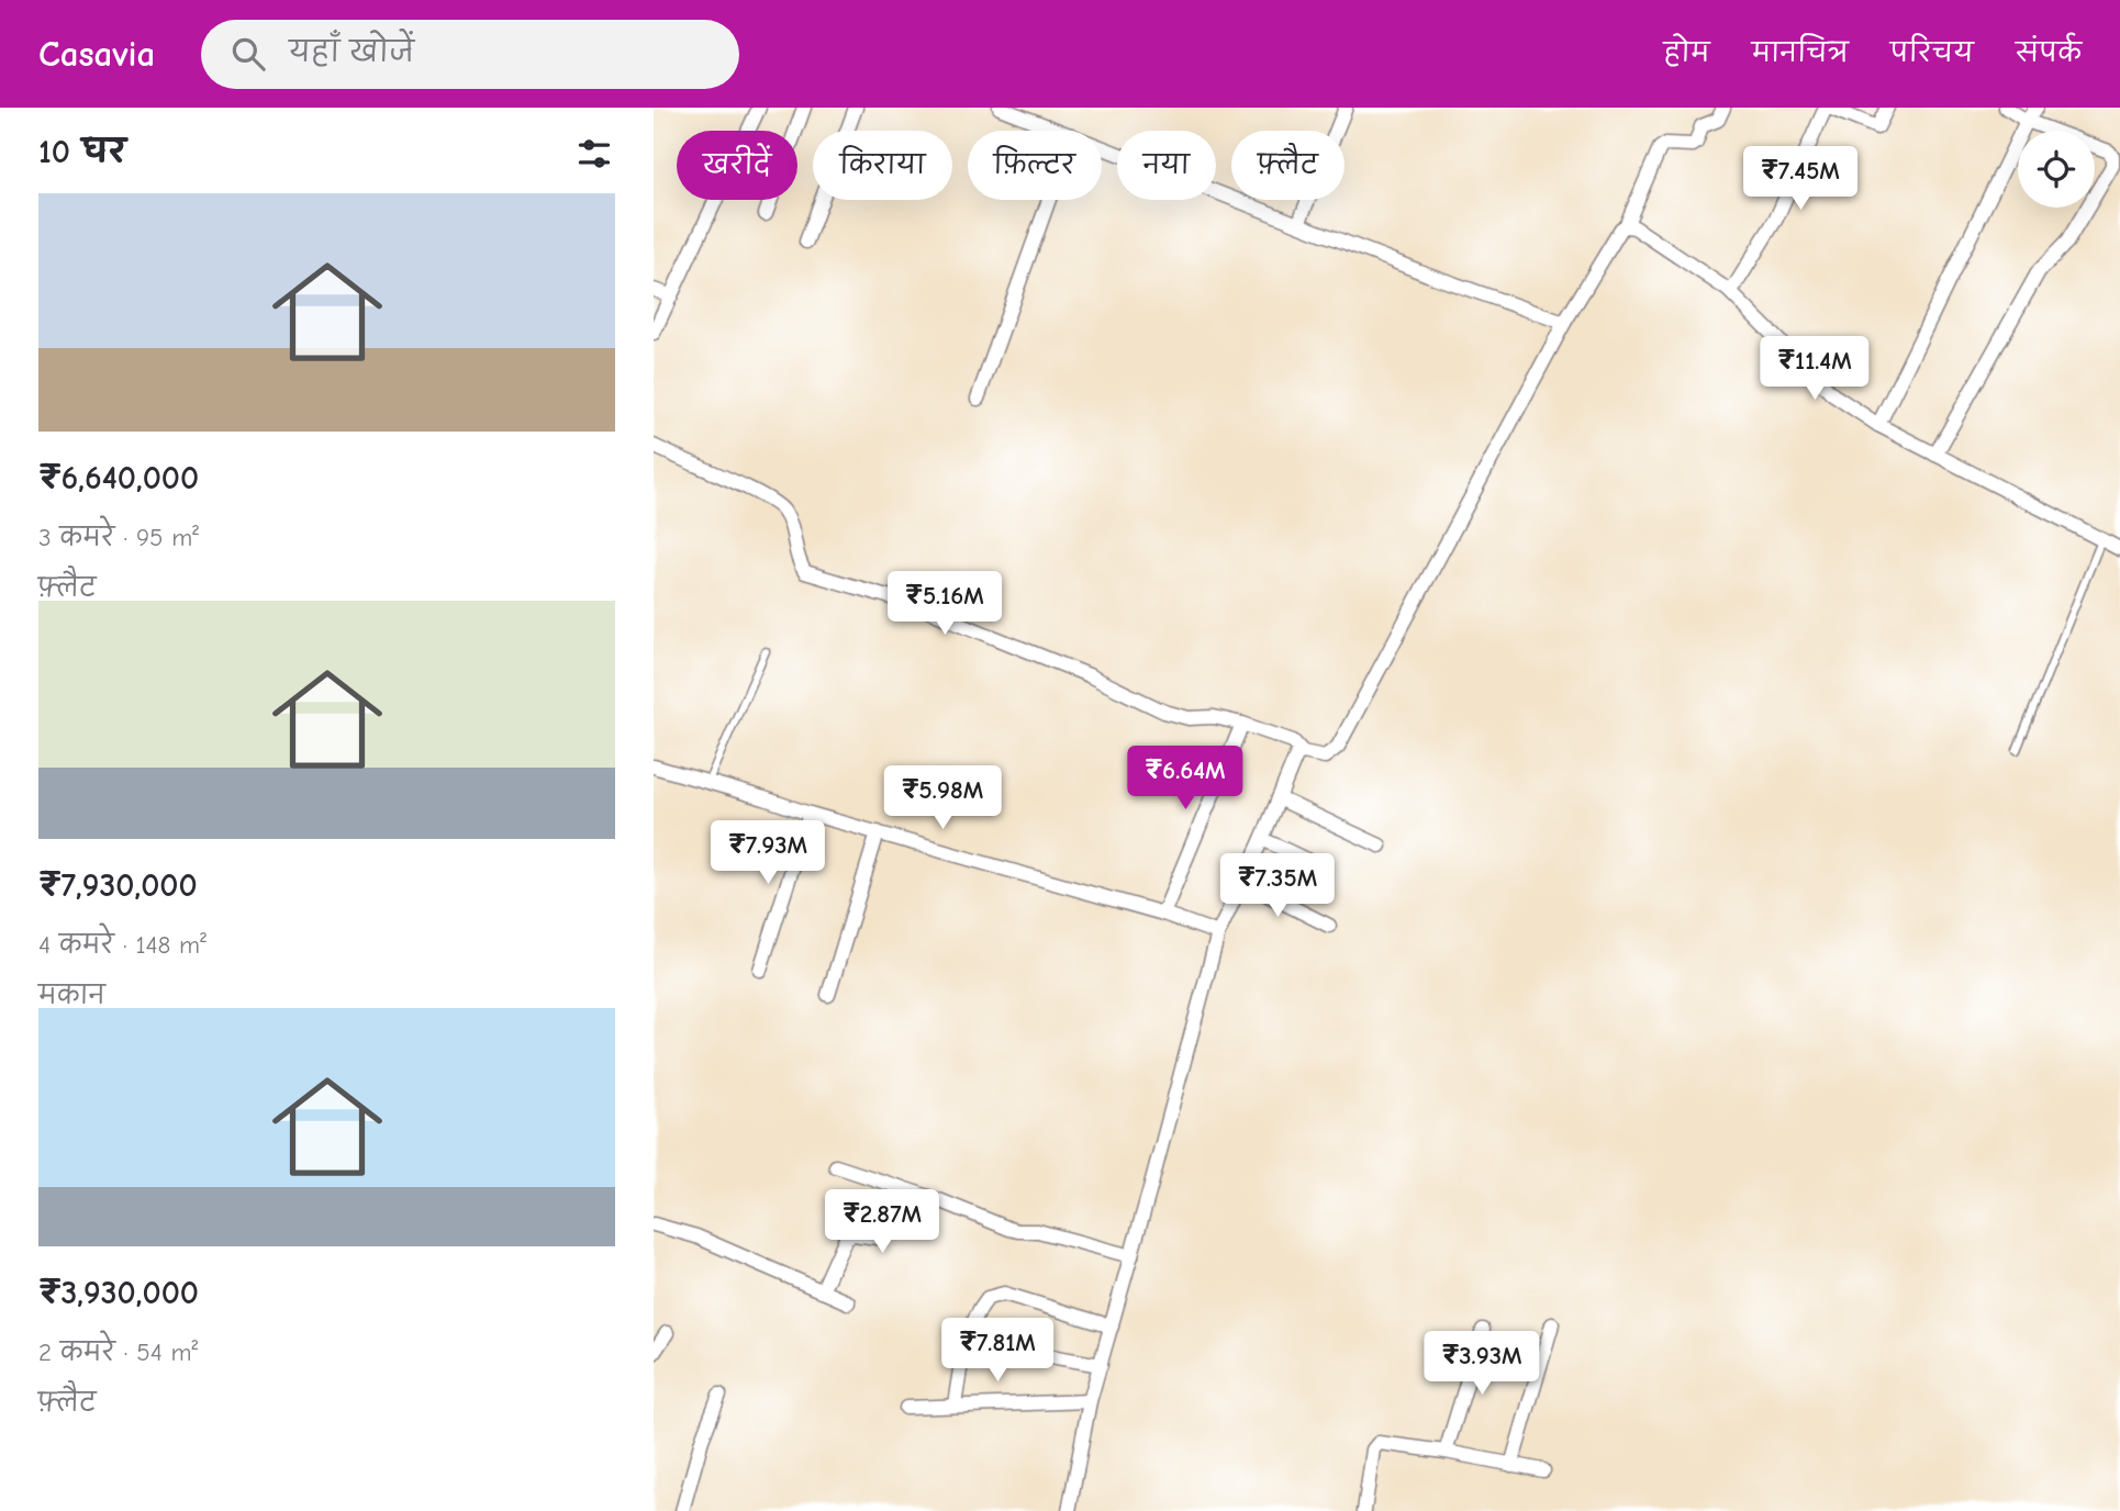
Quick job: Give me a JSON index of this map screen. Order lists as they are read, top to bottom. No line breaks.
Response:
{"page":{"header":"Casavia","search":"यहाँ खोजें","nav":["होम","मानचित्र","परिचय","संपर्क"],"heading":"10 घर","chip":["खरीदें","किराया","फ़िल्टर","नया","फ़्लैट"],"price":["₹7.45M","₹11.4M","₹5.16M","₹6.64M","₹5.98M","₹7.93M","₹7.35M","₹2.87M","₹7.81M","₹3.93M"],"list":[{"name":"₹6,640,000","note":"3 कमरे · 95 m² · फ़्लैट"},{"name":"₹7,930,000","note":"4 कमरे · 148 m² · मकान"},{"name":"₹3,930,000","note":"2 कमरे · 54 m² · फ़्लैट"}]}}
